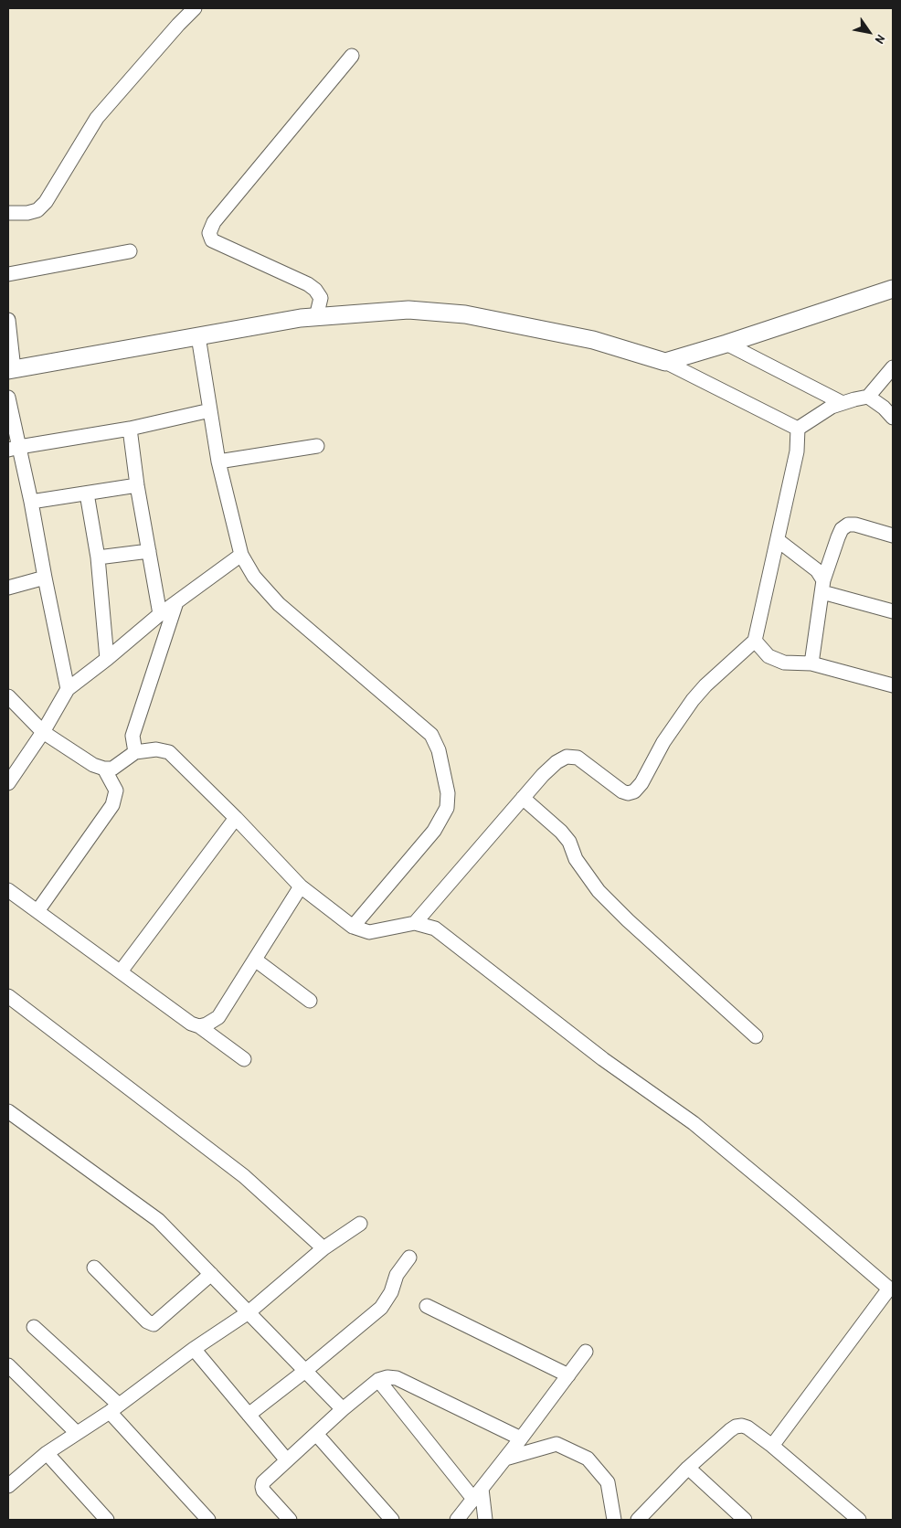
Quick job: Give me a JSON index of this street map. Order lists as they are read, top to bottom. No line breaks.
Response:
{"north":"bottom right"}
